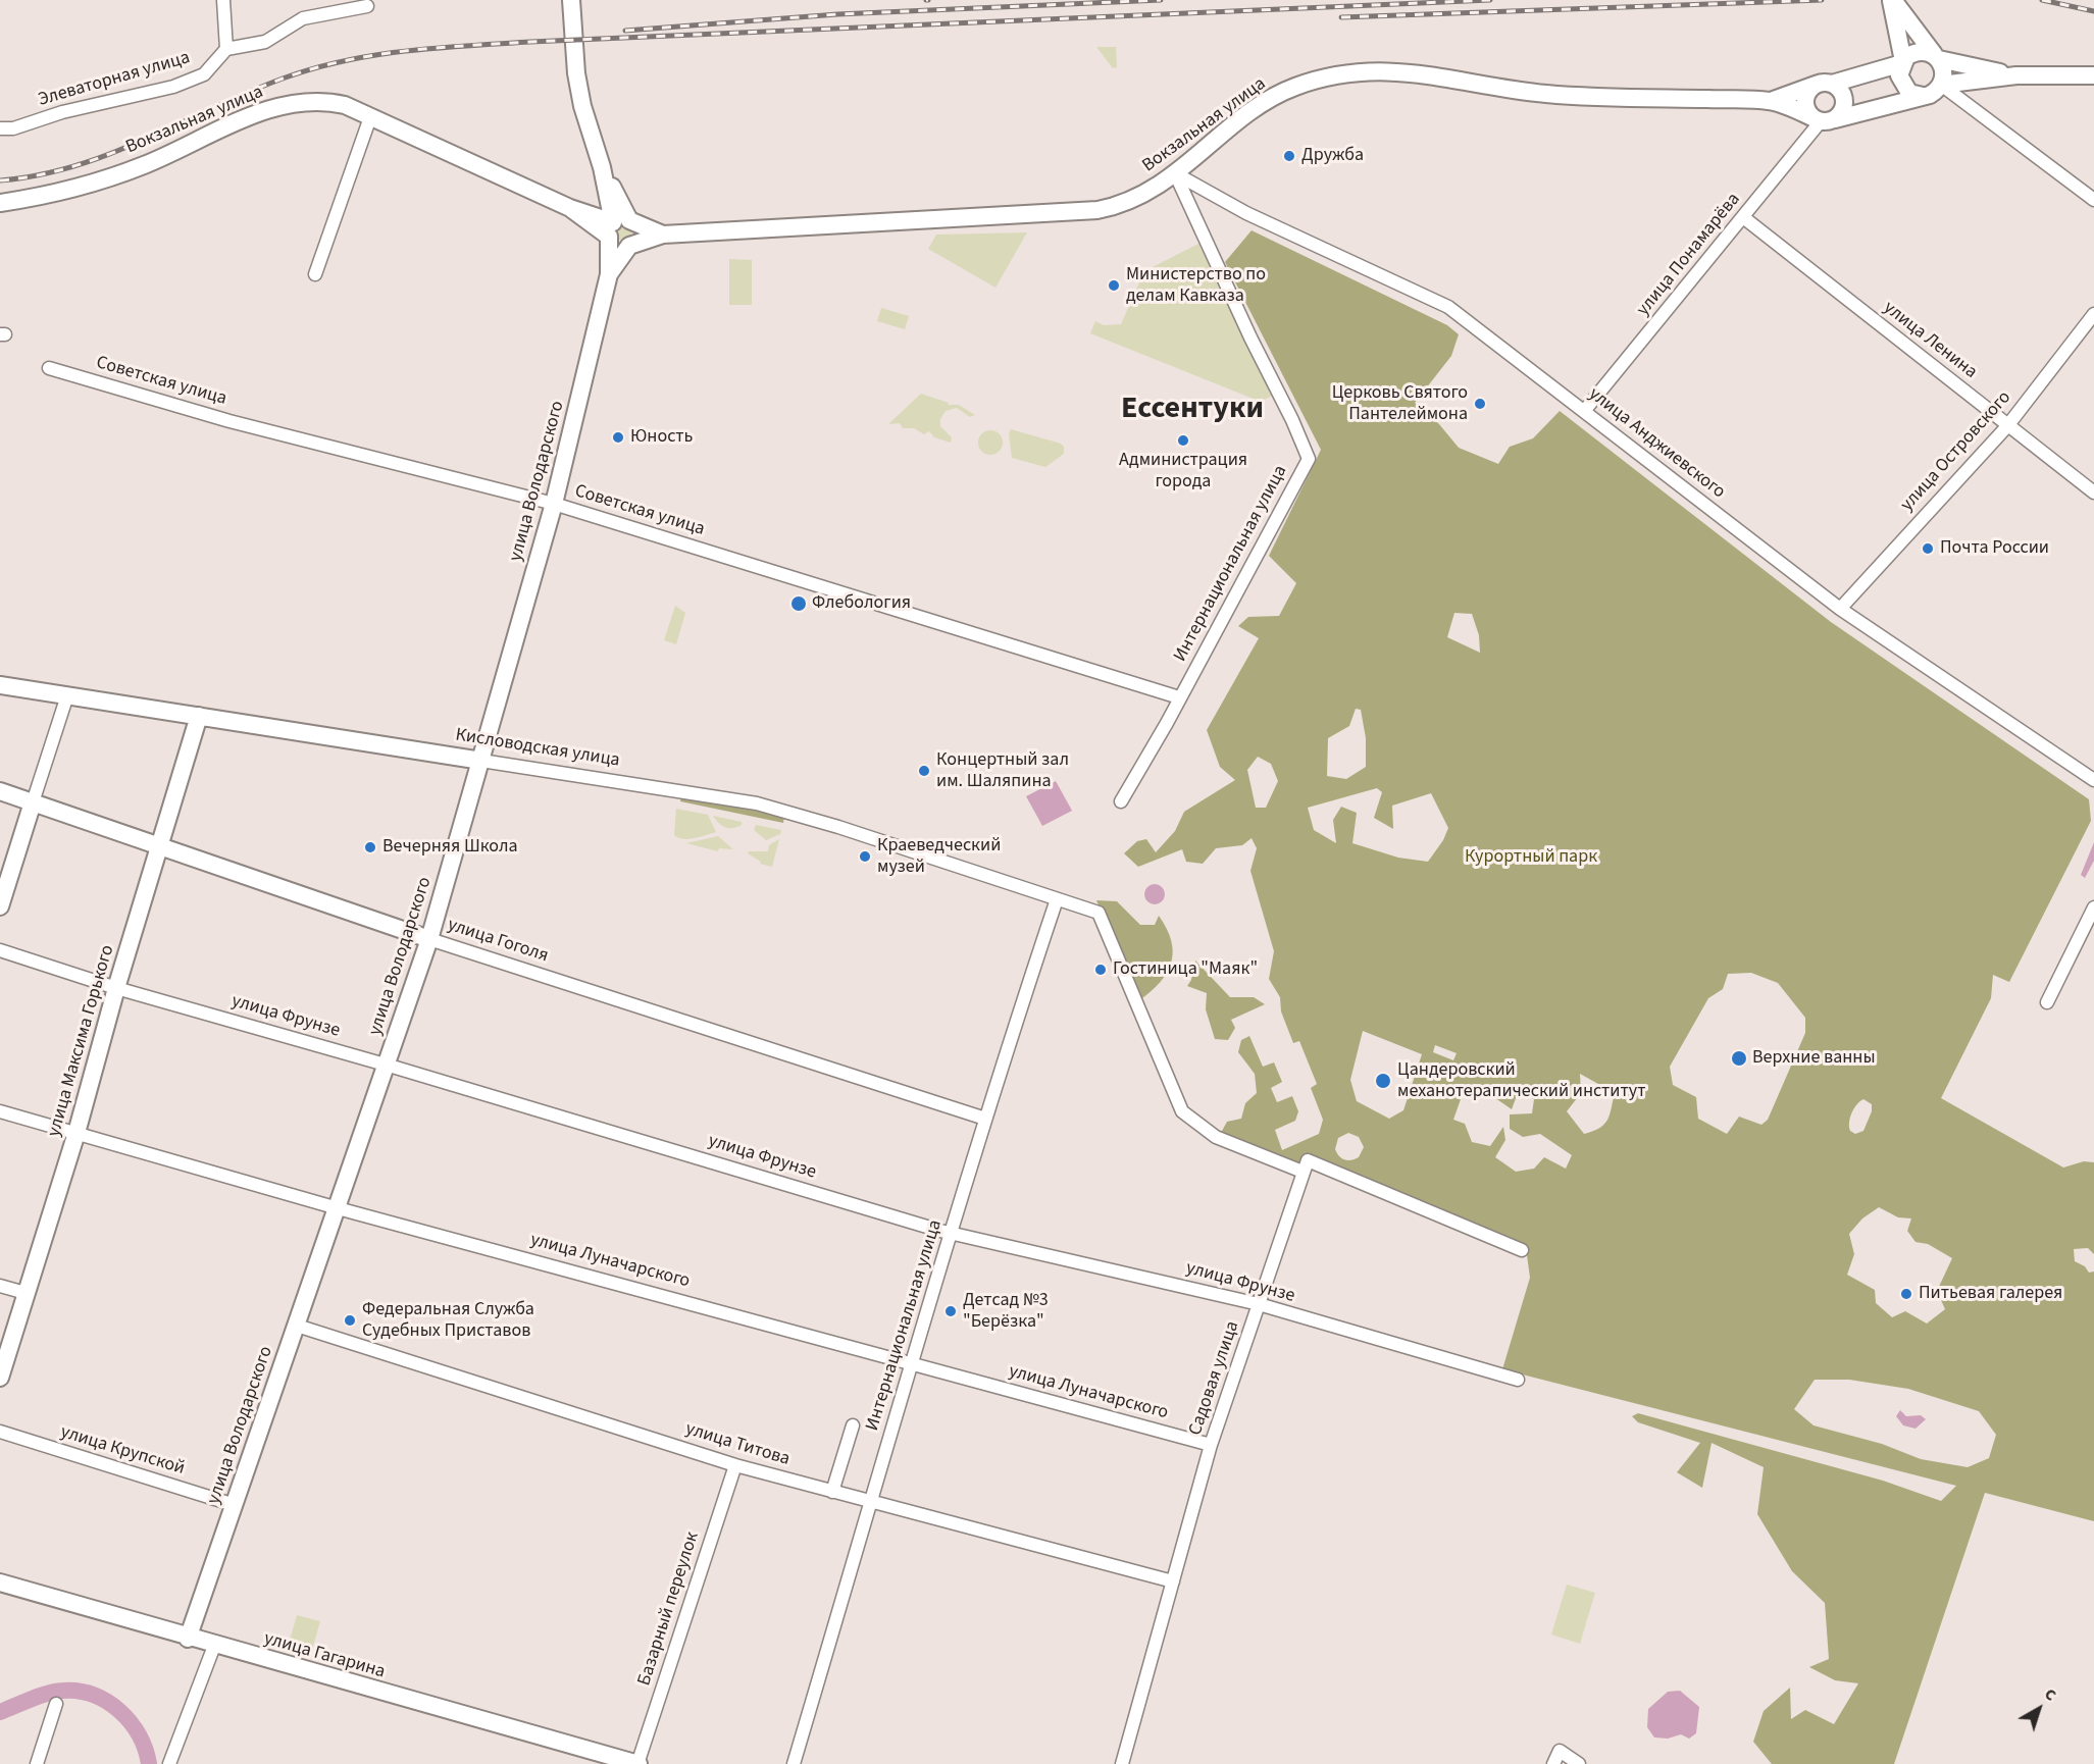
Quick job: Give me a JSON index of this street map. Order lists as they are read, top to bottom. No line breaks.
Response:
{"streets":{"main road":["Вокзальная улица","улица Володарского","Кисловодская улица","улица Гоголя","улица Максима Горького","улица Гагарина"],"street":["Элеваторная улица","улица Понамарёва","улица Ленина","Советская улица","улица Анджиевского","улица Островского","Интернациональная улица","улица Фрунзе","улица Луначарского","Садовая улица","улица Титова","улица Крупской","Базарный переулок"]},"crossings":[["Вокзальная улица","улица Анджиевского"],["Вокзальная улица","Интернациональная улица"],["улица Понамарёва","улица Ленина"],["улица Понамарёва","улица Анджиевского"],["улица Ленина","улица Островского"],["Советская улица","улица Володарского"],["Советская улица","Интернациональная улица"],["улица Анджиевского","улица Островского"],["улица Анджиевского","Интернациональная улица"],["улица Володарского","Кисловодская улица"],["улица Володарского","улица Гоголя"],["улица Володарского","улица Фрунзе"],["улица Володарского","улица Луначарского"],["улица Володарского","улица Титова"],["улица Володарского","улица Крупской"],["улица Володарского","улица Гагарина"],["Интернациональная улица","Кисловодская улица"],["Интернациональная улица","улица Гоголя"],["Интернациональная улица","улица Фрунзе"],["Интернациональная улица","улица Луначарского"],["Интернациональная улица","улица Титова"],["Кисловодская улица","улица Максима Горького"],["Кисловодская улица","Садовая улица"],["улица Гоголя","улица Максима Горького"],["улица Фрунзе","улица Максима Горького"],["улица Фрунзе","Садовая улица"],["улица Максима Горького","улица Луначарского"],["улица Луначарского","Садовая улица"],["Садовая улица","улица Титова"],["улица Титова","Базарный переулок"],["Базарный переулок","улица Гагарина"]],"districts":["Ессентуки"],"parks":["Курортный парк"],"places":["Дружба","Министерство по делам Кавказа","Церковь Святого Пантелеймона","Юность","Администрация города","Почта России","Флебология","Концертный зал им. Шаляпина","Вечерняя Школа","Краеведческий музей","Гостиница \"Маяк\"","Верхние ванны","Цандеровский механотерапический институт","Питьевая галерея","Детсад №3 \"Берёзка\"","Федеральная Служба Судебных Приставов"],"north":"top right"}
